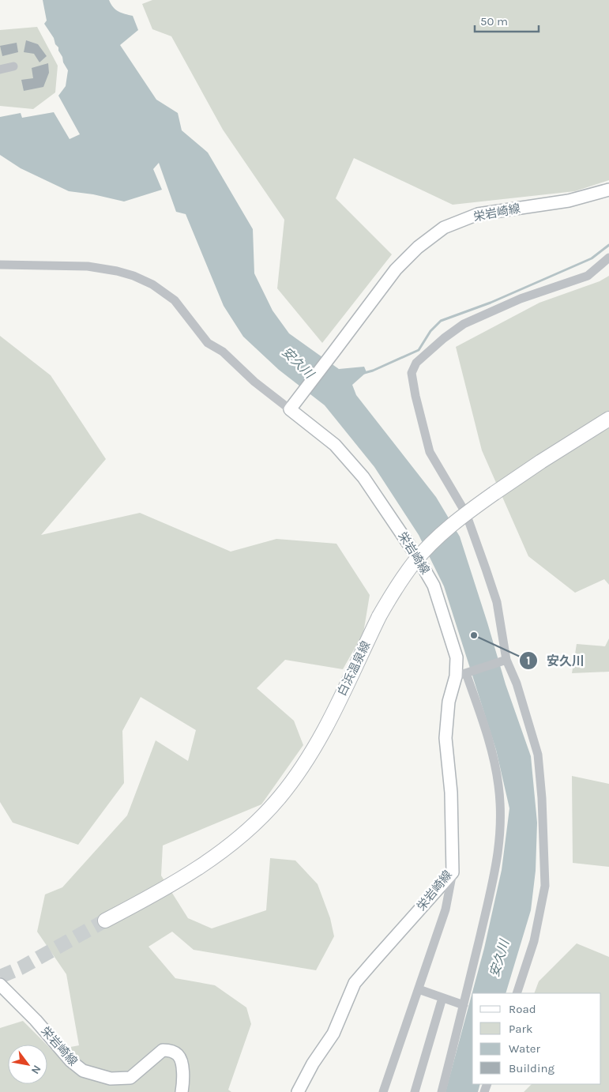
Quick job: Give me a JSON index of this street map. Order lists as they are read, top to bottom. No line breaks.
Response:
{"streets":{"main road":["栄岩崎線","白浜温泉線"]},"water":["安久川"],"places":["安久川"],"legend":["Road","Park","Water","Building"],"scale_bar":"50 m","north":"bottom right"}
